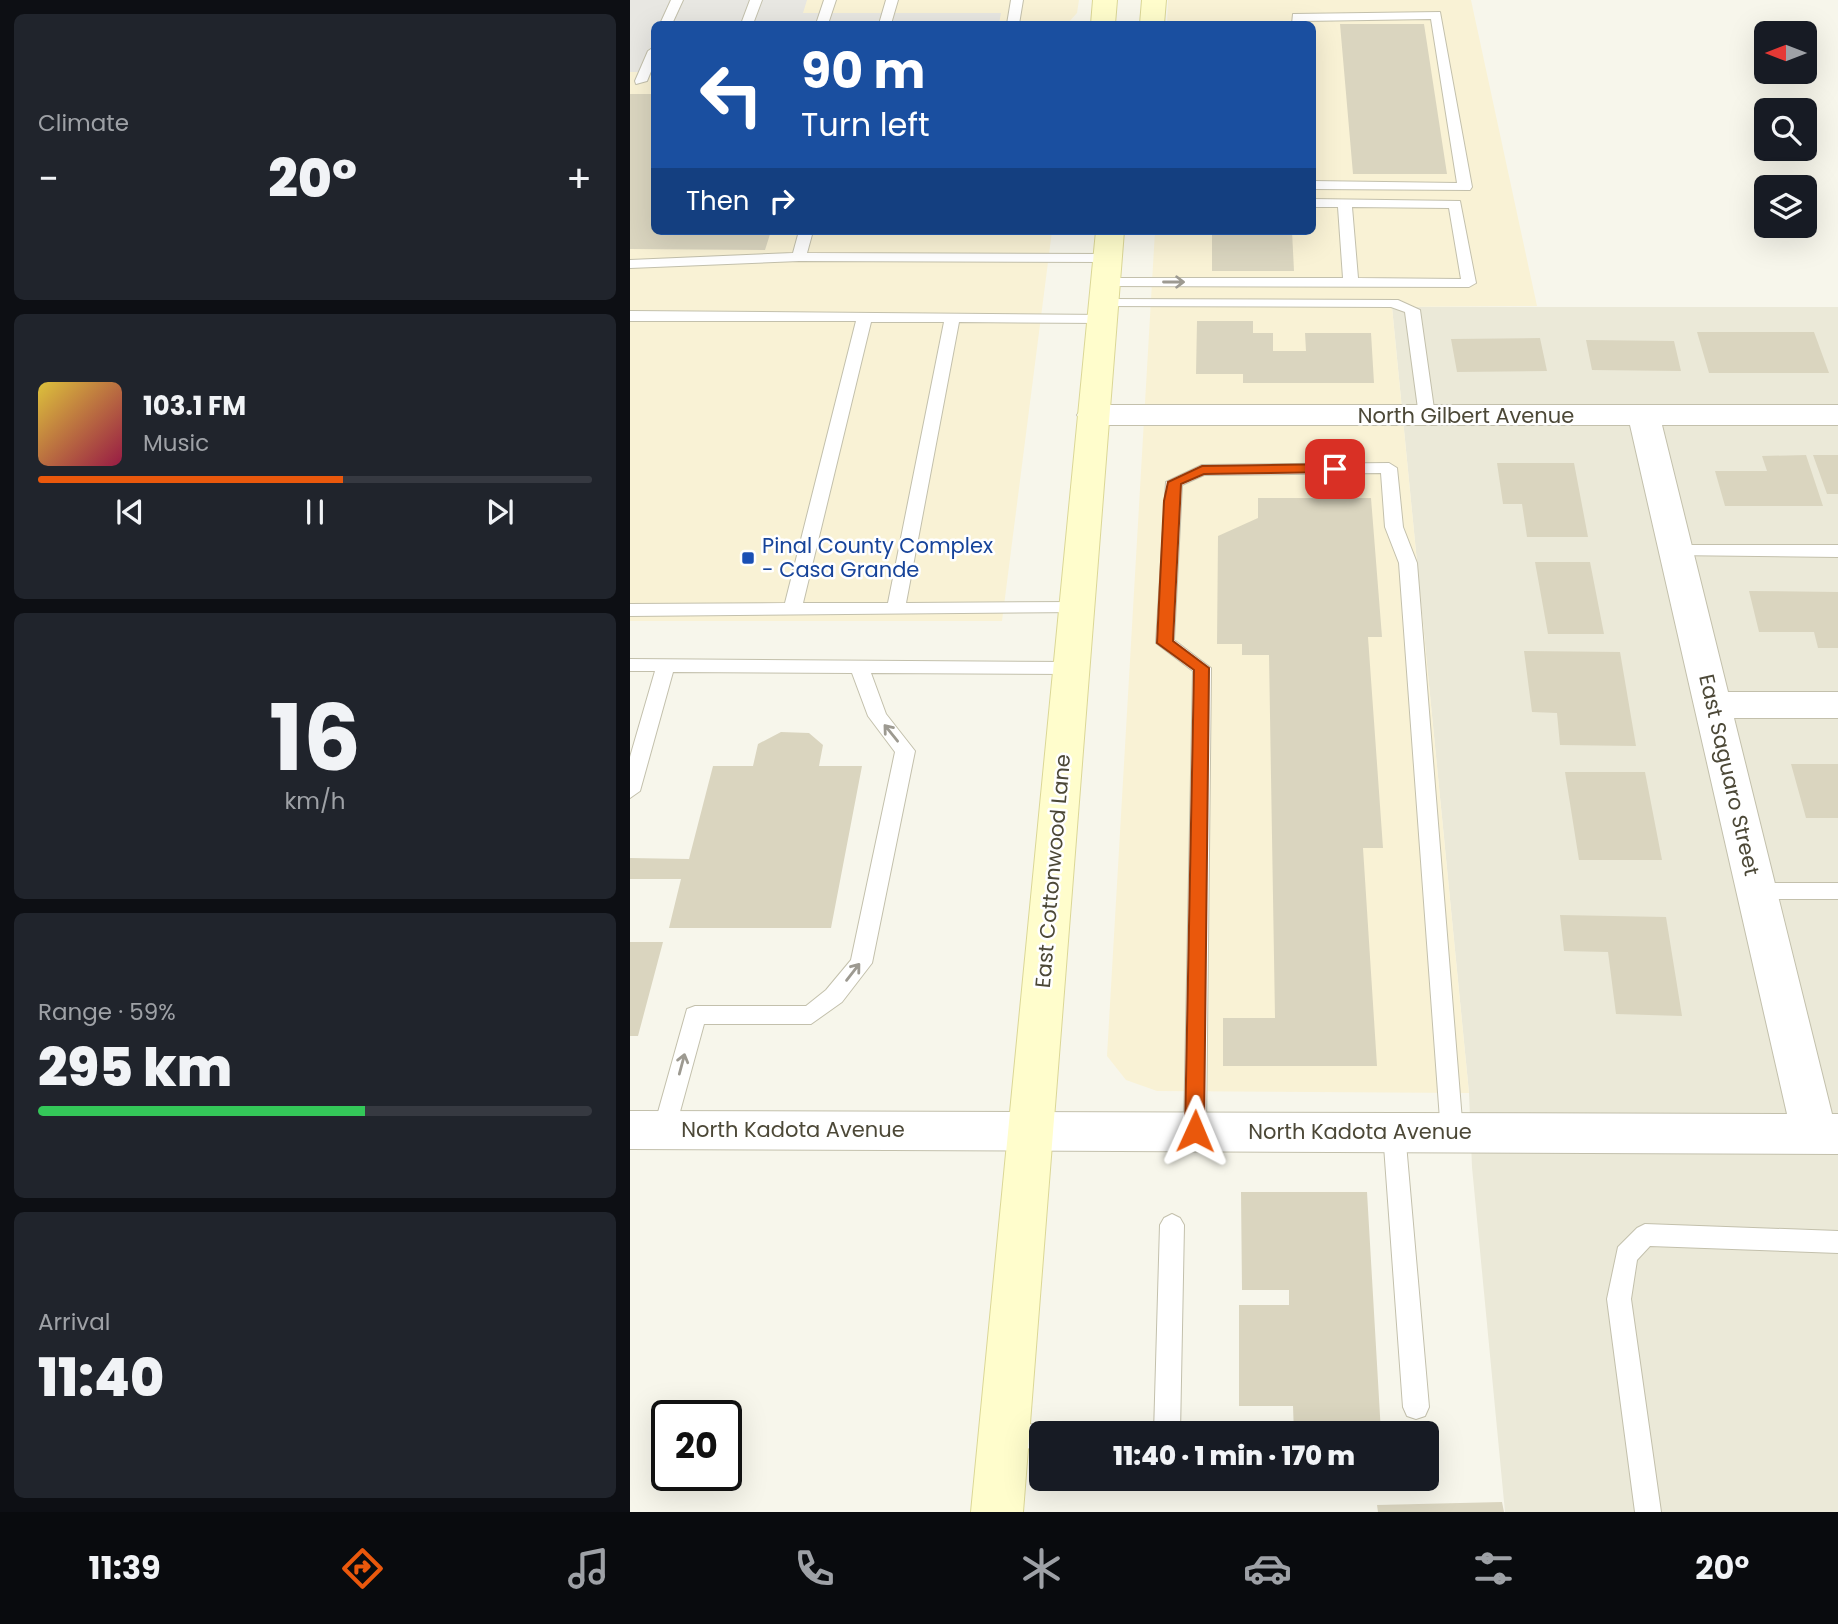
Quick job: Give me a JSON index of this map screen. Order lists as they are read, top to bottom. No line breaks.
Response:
{"streets":{"main road":["East Cottonwood Lane"],"street":["North Gilbert Avenue","East Saguaro Street","North Kadota Avenue"]},"crossings":[["North Gilbert Avenue","East Saguaro Street"],["North Gilbert Avenue","East Cottonwood Lane"],["East Saguaro Street","North Kadota Avenue"],["East Cottonwood Lane","North Kadota Avenue"]],"places":{"transit":["Pinal County Complex - Casa Grande"]},"north":"left","page":{"tile":["Climate",["16","km/h"],["Range · 59%","295 km"],["Arrival","11:40"]],"turn":["90 m","Turn left"],"heat":["−","20°","+"],"then":"Then","song":["103.1 FM","Music"],"limit":"20","trip":"11:40 · 1 min · 170 m","tabs":["11:39","20°"]}}
